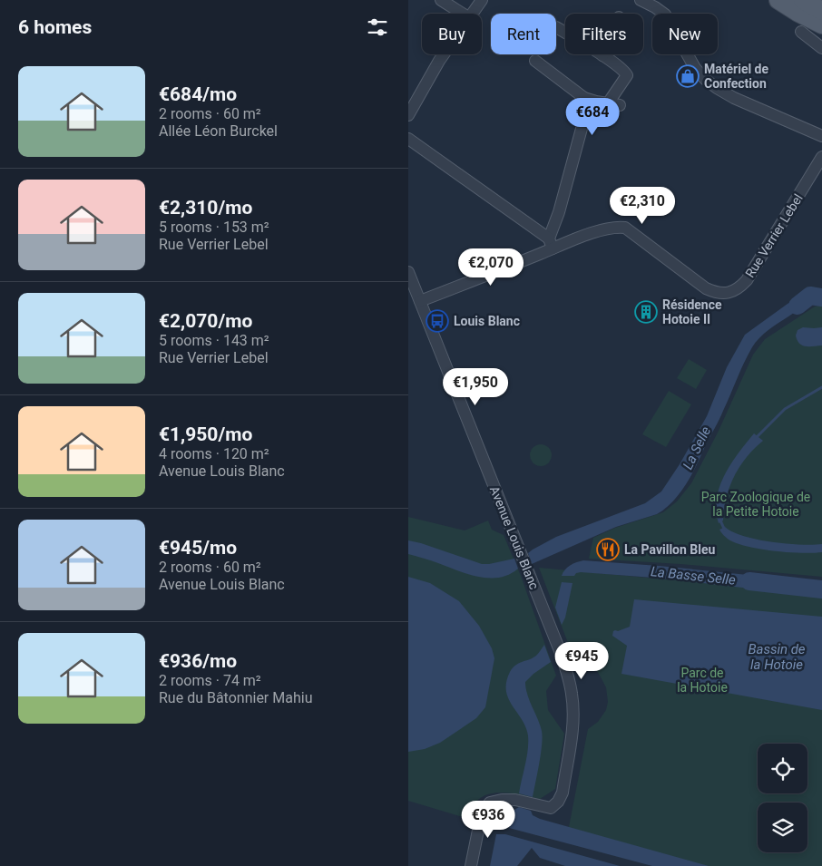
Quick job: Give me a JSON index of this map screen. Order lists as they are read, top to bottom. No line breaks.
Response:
{"streets":{"street":["Rue Verrier Lebel","Avenue Louis Blanc"]},"crossings":[["Rue Verrier Lebel","Avenue Louis Blanc"]],"water":["La Selle","La Basse Selle","Bassin de la Hotoie"],"parks":["Parc Zoologique de la Petite Hotoie","Parc de la Hotoie"],"places":{"shop":["Matériel de Confection"],"building":["Résidence Hotoie II"],"bus stop":["Louis Blanc"],"restaurant":["La Pavillon Bleu"]},"page":{"heading":"6 homes","chip":["Buy","Rent","Filters","New"],"list":[{"name":"€684/mo","note":"2 rooms · 60 m² · Allée Léon Burckel"},{"name":"€2,310/mo","note":"5 rooms · 153 m² · Rue Verrier Lebel"},{"name":"€2,070/mo","note":"5 rooms · 143 m² · Rue Verrier Lebel"},{"name":"€1,950/mo","note":"4 rooms · 120 m² · Avenue Louis Blanc"},{"name":"€945/mo","note":"2 rooms · 60 m² · Avenue Louis Blanc"},{"name":"€936/mo","note":"2 rooms · 74 m² · Rue du Bâtonnier Mahiu"}],"price":["€684","€2,310","€2,070","€1,950","€945","€936"]}}
